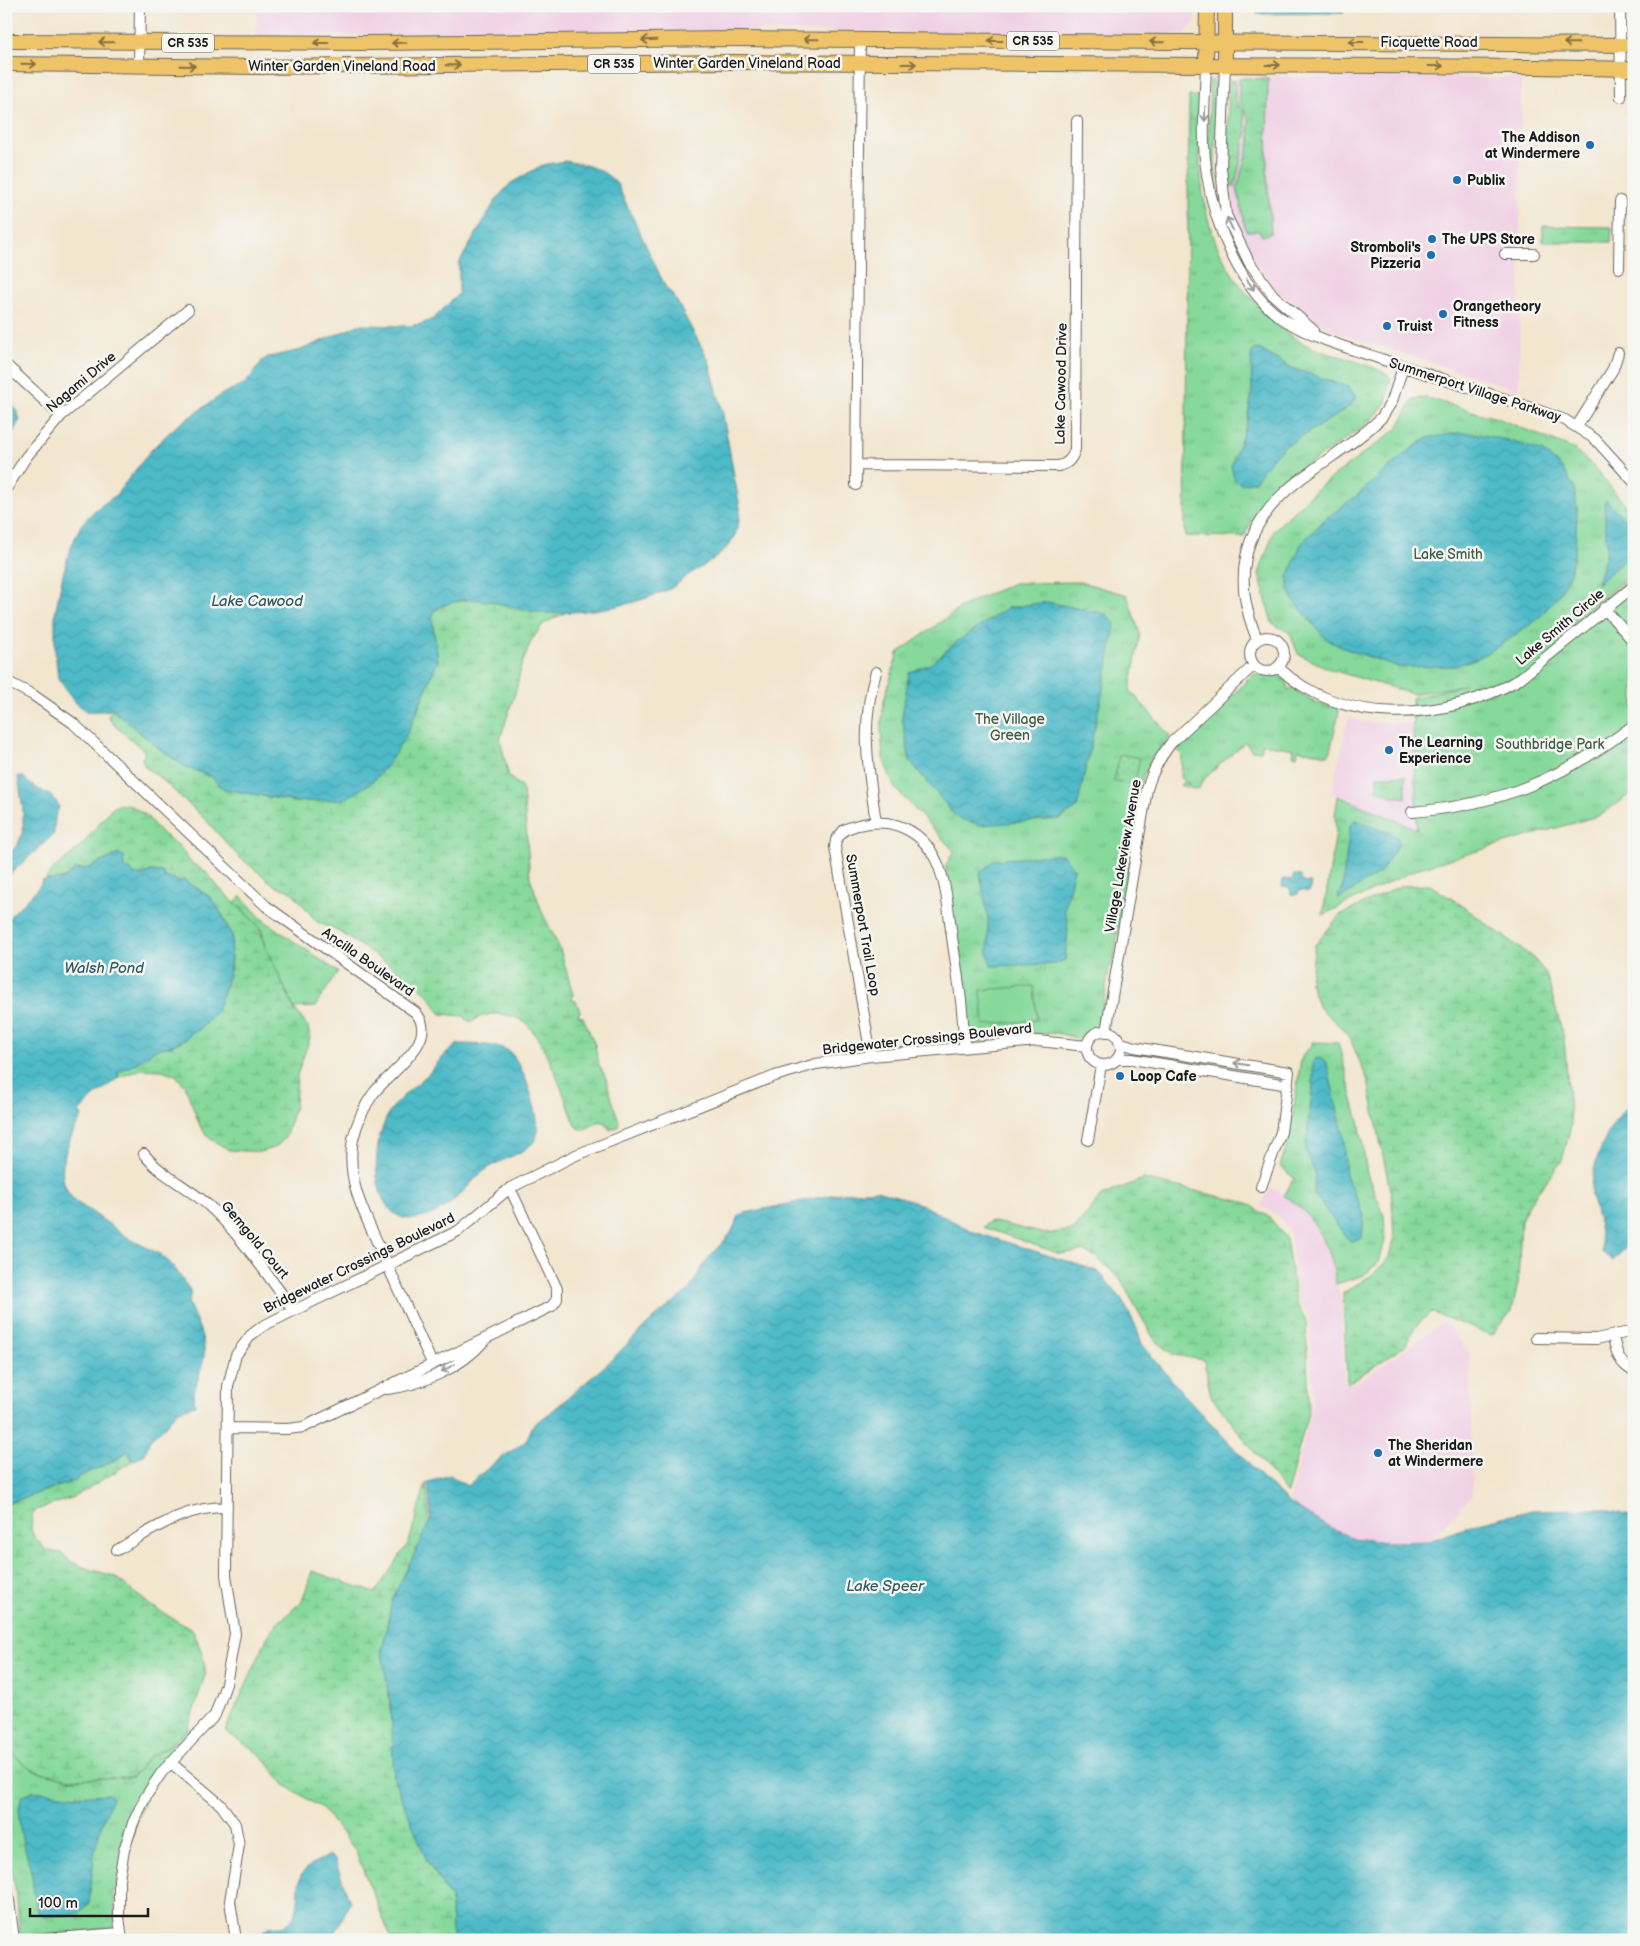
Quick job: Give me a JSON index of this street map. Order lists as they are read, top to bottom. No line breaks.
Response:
{"streets":{"main road":["CR 535","Ficquette Road","Winter Garden Vineland Road","Summerport Village Parkway"],"street":["Nagami Drive","Lake Cawood Drive","Lake Smith Circle","Village Lakeview Avenue","Summerport Trail Loop","Ancilla Boulevard","Bridgewater Crossings Boulevard","Gemgold Court"]},"crossings":[["Ficquette Road","Winter Garden Vineland Road"],["Ficquette Road","Summerport Village Parkway"],["Winter Garden Vineland Road","Summerport Village Parkway"],["Lake Smith Circle","Village Lakeview Avenue"],["Village Lakeview Avenue","Bridgewater Crossings Boulevard"],["Summerport Trail Loop","Bridgewater Crossings Boulevard"],["Ancilla Boulevard","Bridgewater Crossings Boulevard"],["Bridgewater Crossings Boulevard","Gemgold Court"]],"water":["Lake Cawood","Walsh Pond","Lake Speer"],"parks":["Lake Smith","The Village Green","Southbridge Park"],"places":["The Addison at Windermere","Publix","The UPS Store","Stromboli's Pizzeria","Orangetheory Fitness","Truist","The Learning Experience","Loop Cafe","The Sheridan at Windermere"],"scale_bar":"100 m"}
